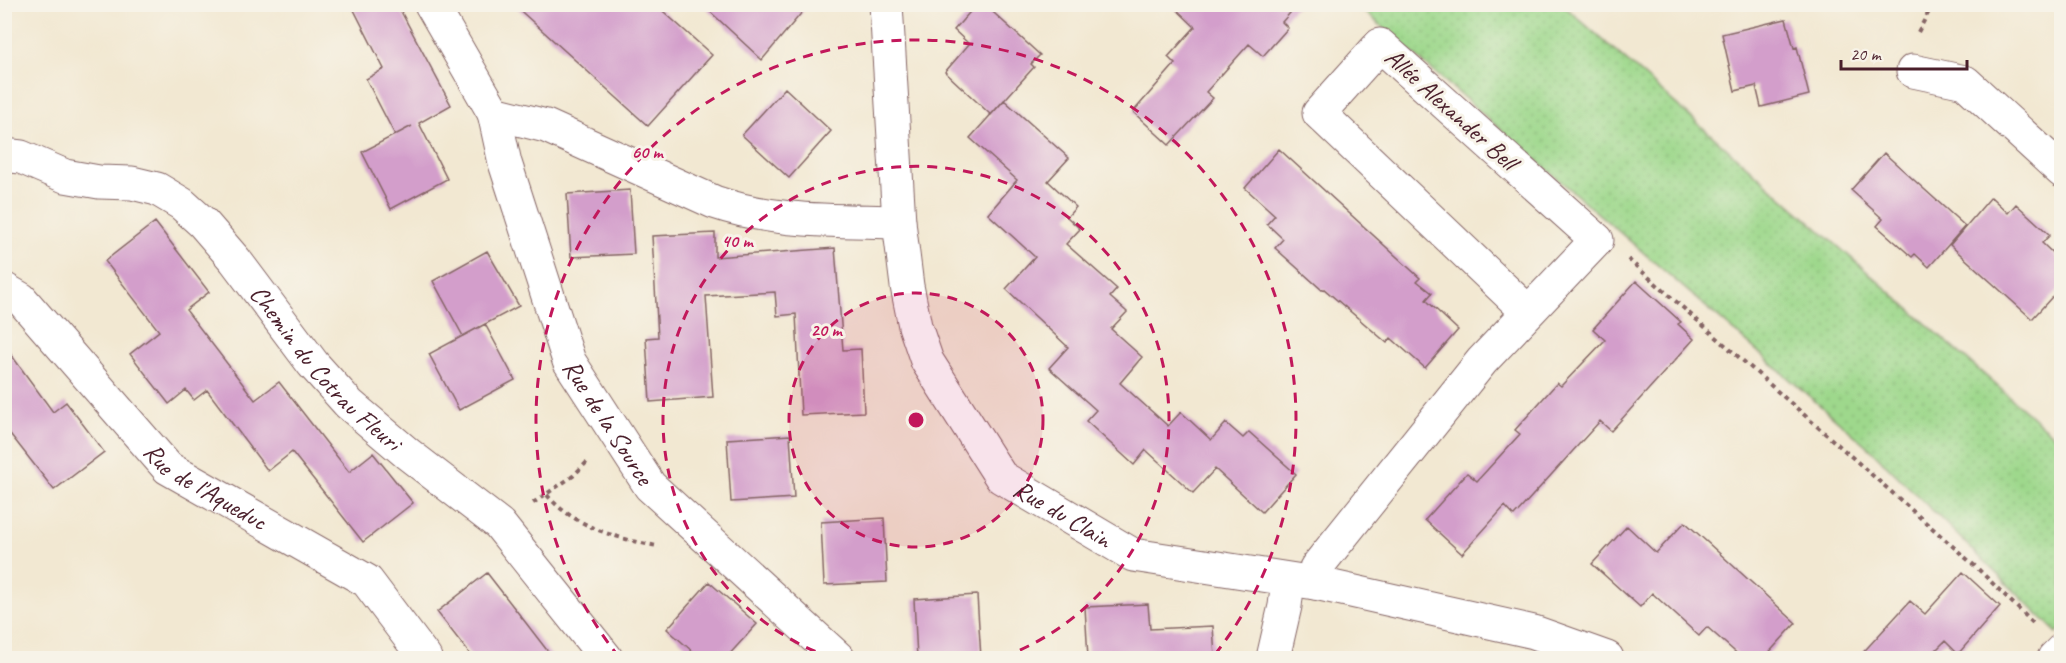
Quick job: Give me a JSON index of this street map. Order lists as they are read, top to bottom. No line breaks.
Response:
{"streets":{"street":["Allée Alexander Bell","Chemin du Cotrau Fleuri","Rue de la Source","Rue de l'Aqueduc","Rue du Clain"]},"scale_bar":"20 m","rings":["60 m","40 m","20 m"]}
